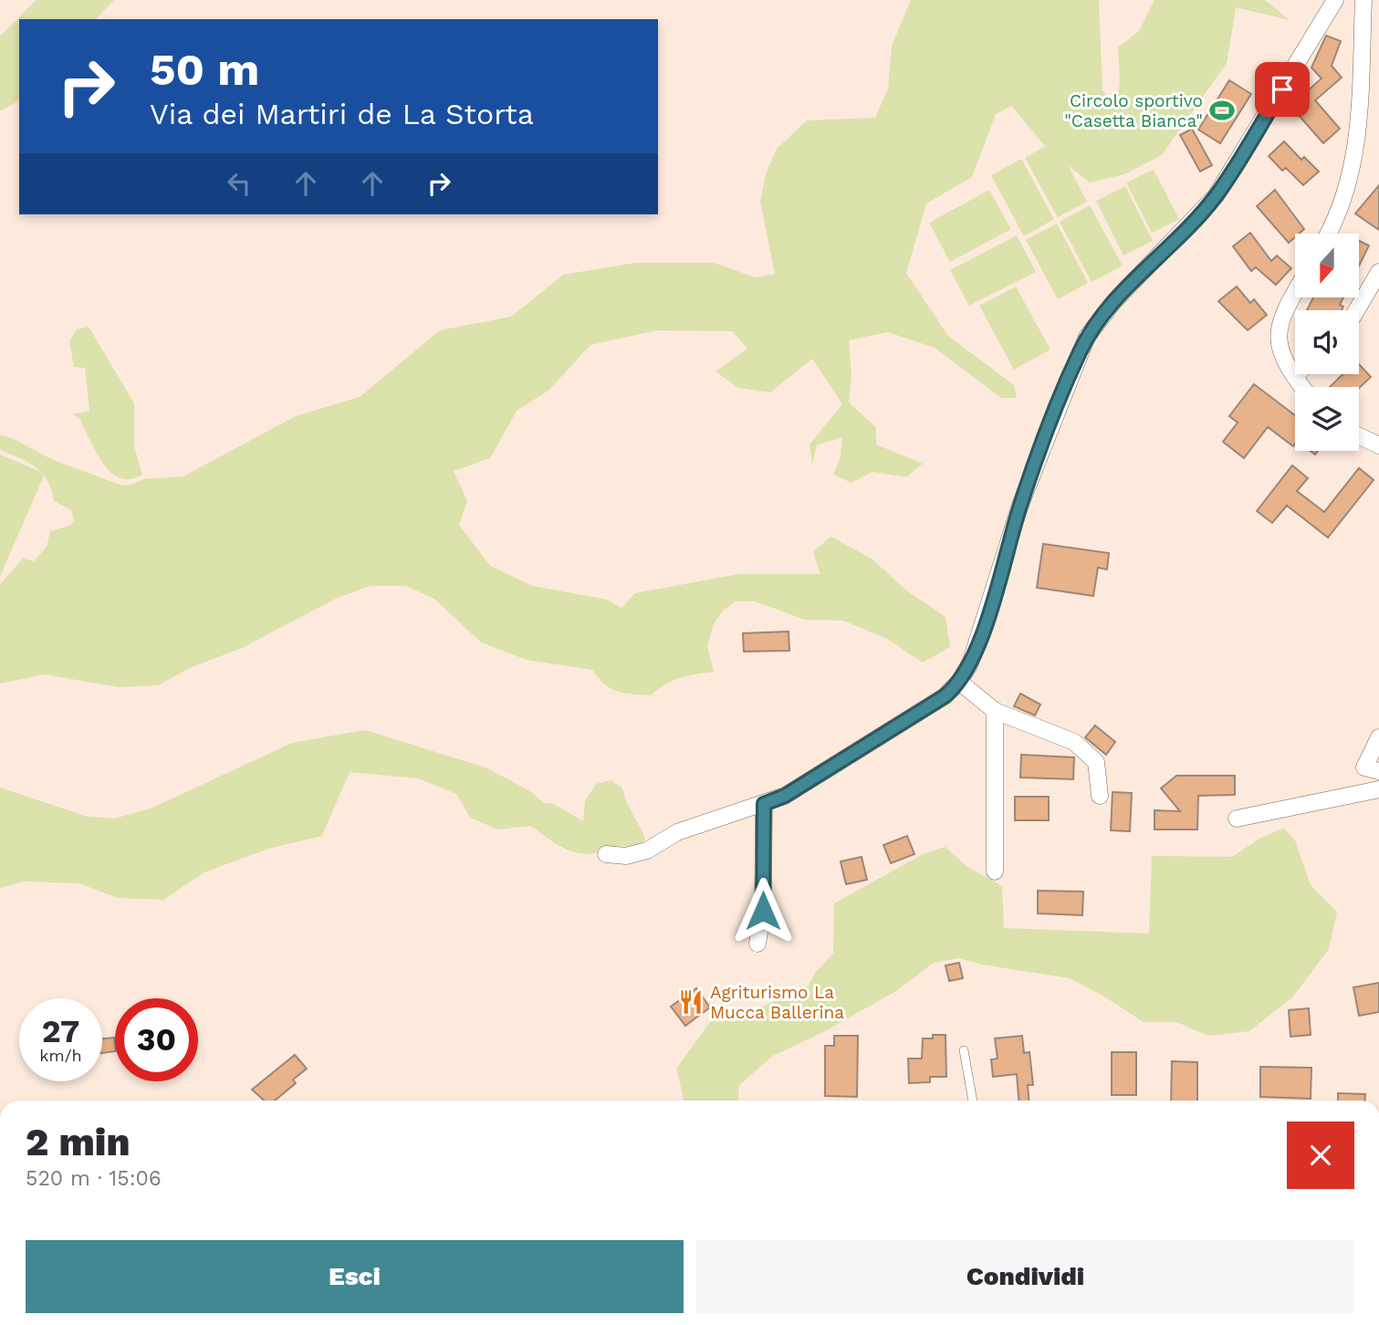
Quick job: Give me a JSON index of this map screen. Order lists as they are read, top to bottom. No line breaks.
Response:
{"places":{"sports":["Circolo sportivo \"Casetta Bianca\""],"restaurant":["Agriturismo La Mucca Ballerina"]},"north":"bottom","page":{"turn":["50 m","Via dei Martiri de La Storta"],"speed":"27 km/h","limit":"30","heading":["2 min","520 m · 15:06"],"buttons":["Esci","Condividi"]}}
